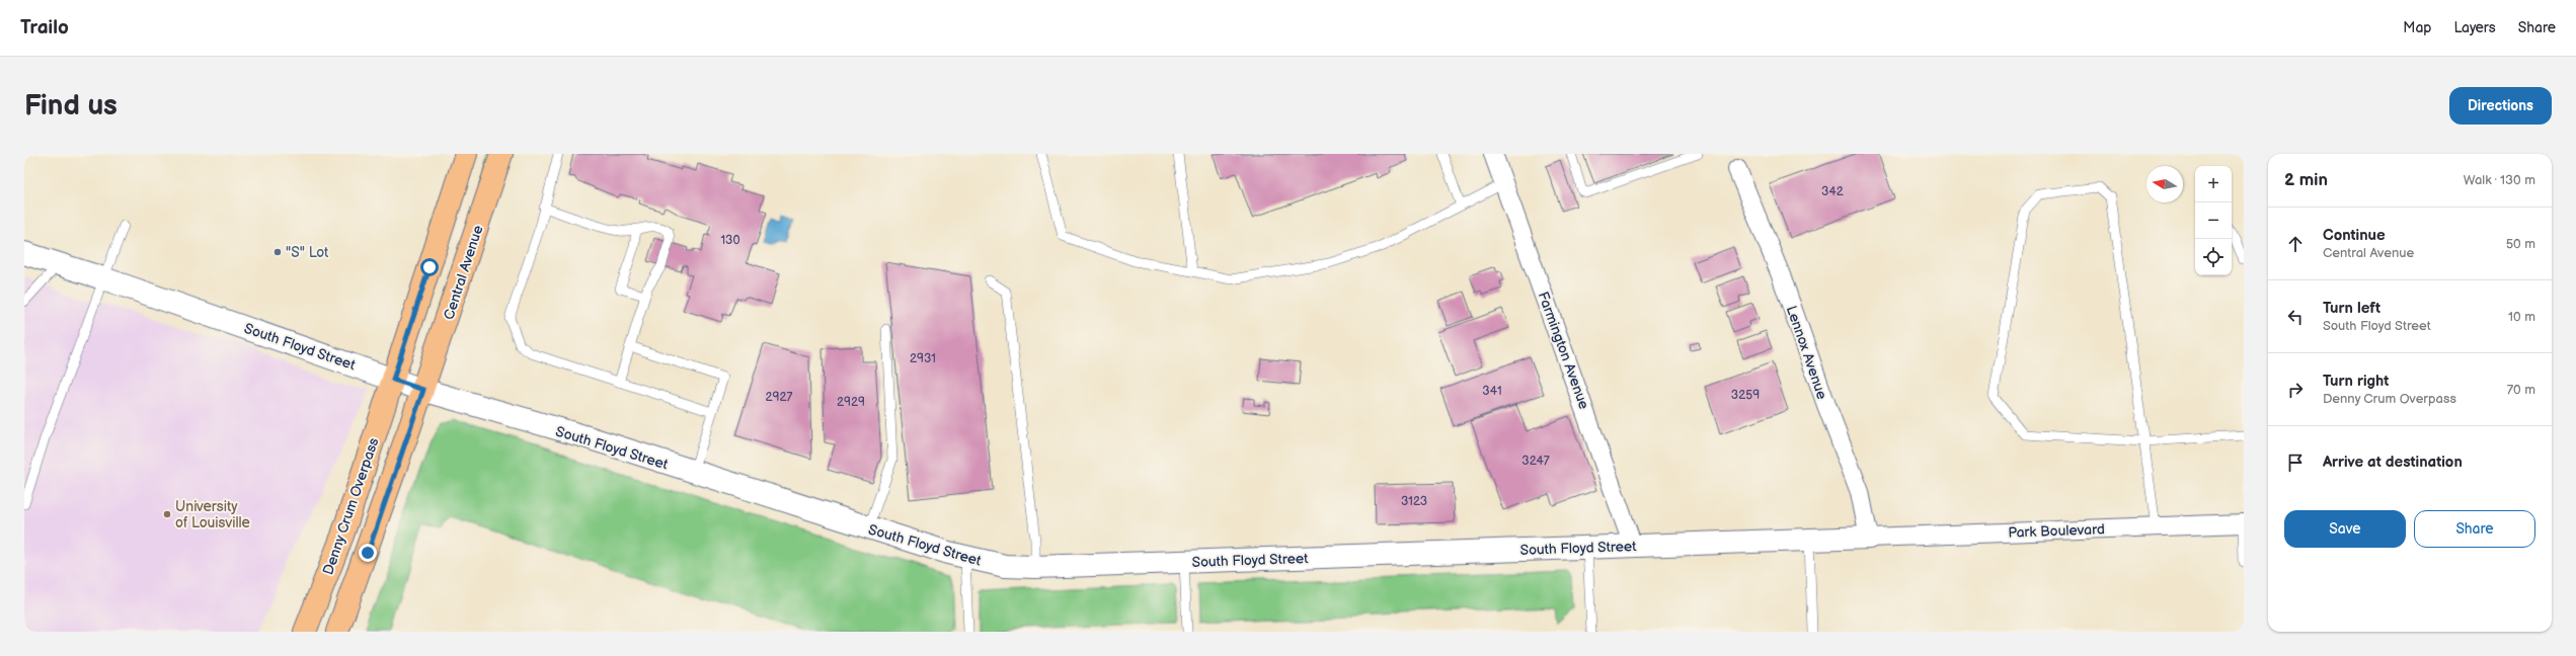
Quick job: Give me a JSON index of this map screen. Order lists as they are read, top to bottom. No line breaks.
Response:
{"streets":{"main road":["Central Avenue","Denny Crum Overpass"],"street":["South Floyd Street","Farmington Avenue","Lennox Avenue","Park Boulevard"]},"crossings":[["Central Avenue","South Floyd Street"],["South Floyd Street","Farmington Avenue"],["South Floyd Street","Lennox Avenue"],["South Floyd Street","Denny Crum Overpass"],["South Floyd Street","Park Boulevard"],["Lennox Avenue","Park Boulevard"]],"places":["\"S\" Lot","University of Louisville"],"house_numbers":["342","130","2931","341","3259","2927","2929","3247","3123"],"north":"left","page":{"header":"Trailo","nav":["Map","Layers","Share"],"buttons":["Directions",["Save","Share"]],"title":"Find us","heading":["2 min","Walk · 130 m"],"map_buttons":["+","−"],"list":[["Continue","Central Avenue","50 m"],["Turn left","South Floyd Street","10 m"],["Turn right","Denny Crum Overpass","70 m"],"Arrive at destination"]}}
